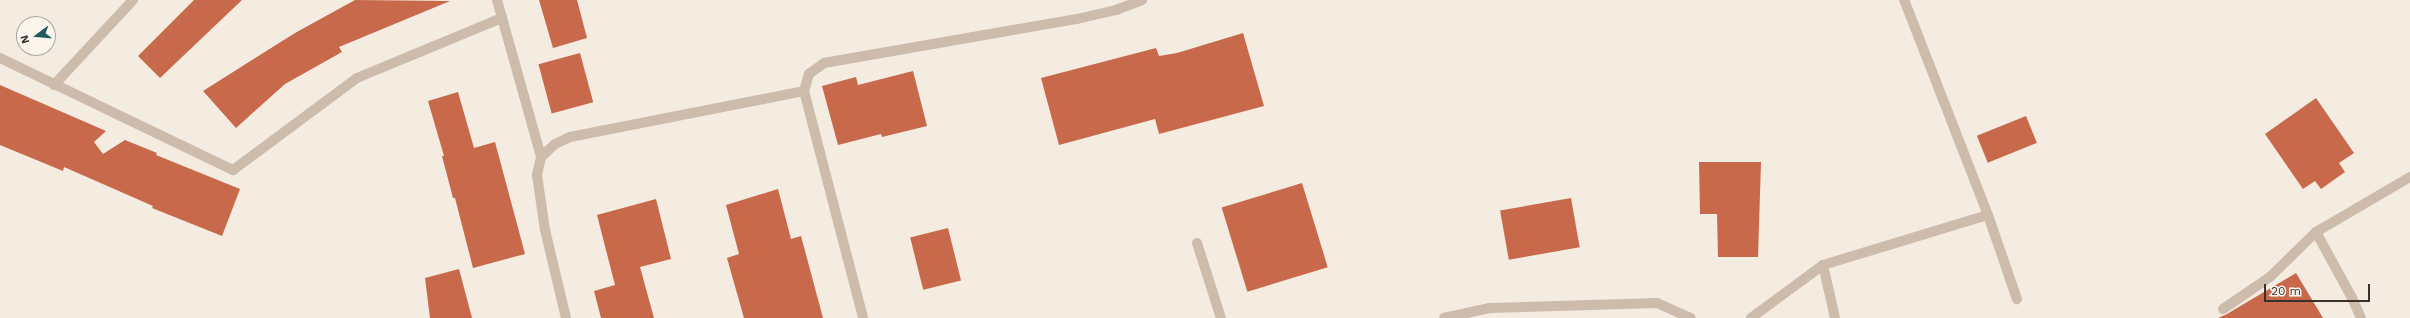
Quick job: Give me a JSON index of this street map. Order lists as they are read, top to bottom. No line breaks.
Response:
{"scale_bar":"20 m","north":"left"}
